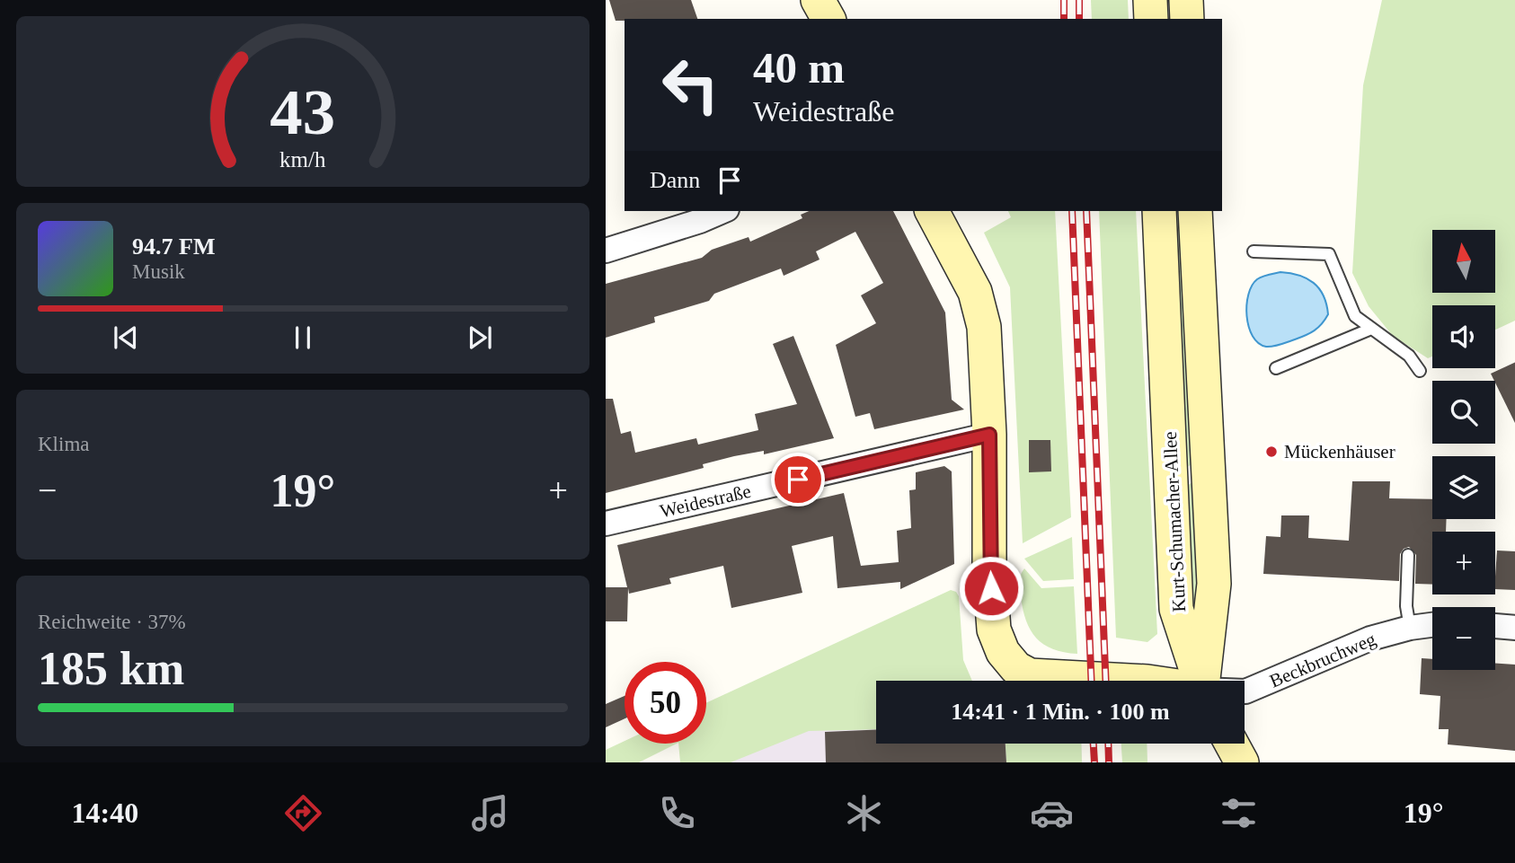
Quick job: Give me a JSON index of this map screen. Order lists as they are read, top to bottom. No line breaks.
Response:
{"streets":{"main road":["Kurt-Schumacher-Allee"],"street":["Weidestraße","Beckbruchweg"]},"places":["Mückenhäuser"],"north":"top","page":{"turn":["40 m","Weidestraße"],"then":"Dann","song":["94.7 FM","Musik"],"map_buttons":["+","−"],"tile":["Klima",["Reichweite · 37%","185 km"]],"heat":["−","19°","+"],"limit":"50","trip":"14:41 · 1 Min. · 100 m","tabs":["14:40","19°"],"gauge":["43","km/h"]}}
